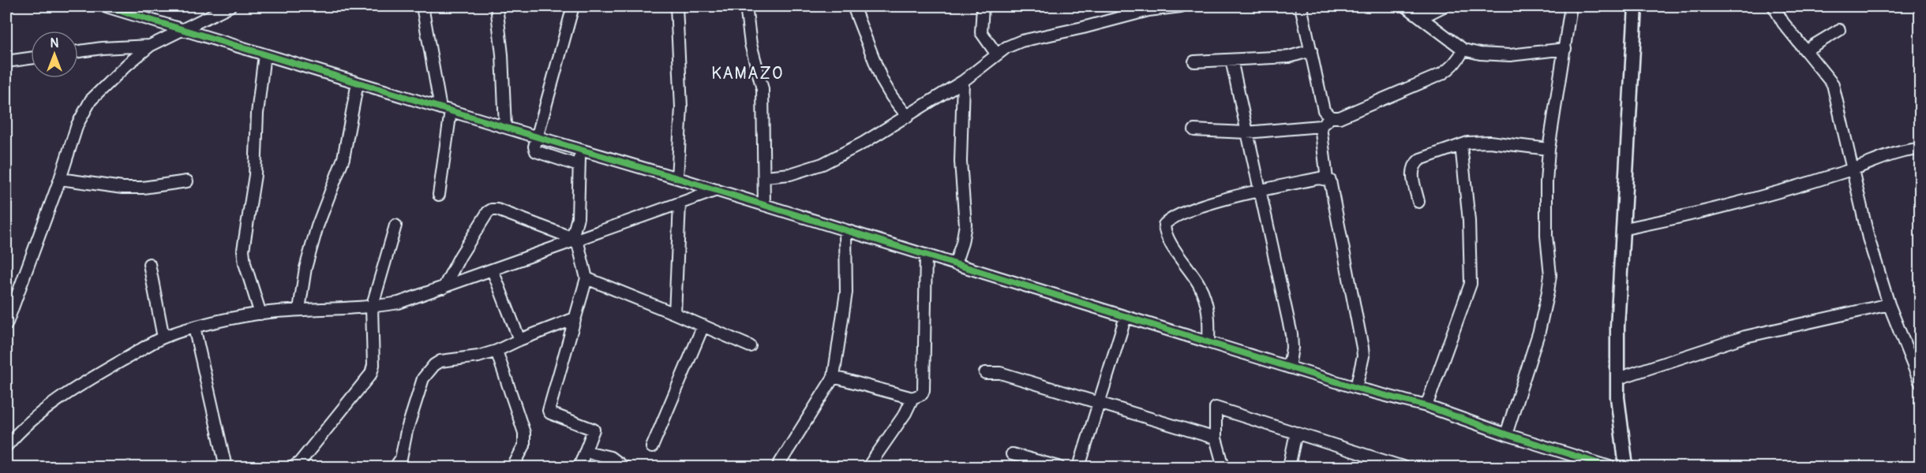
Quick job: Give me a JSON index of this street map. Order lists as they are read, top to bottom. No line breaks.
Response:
{"districts":["KAMAZO"],"north":"top"}
